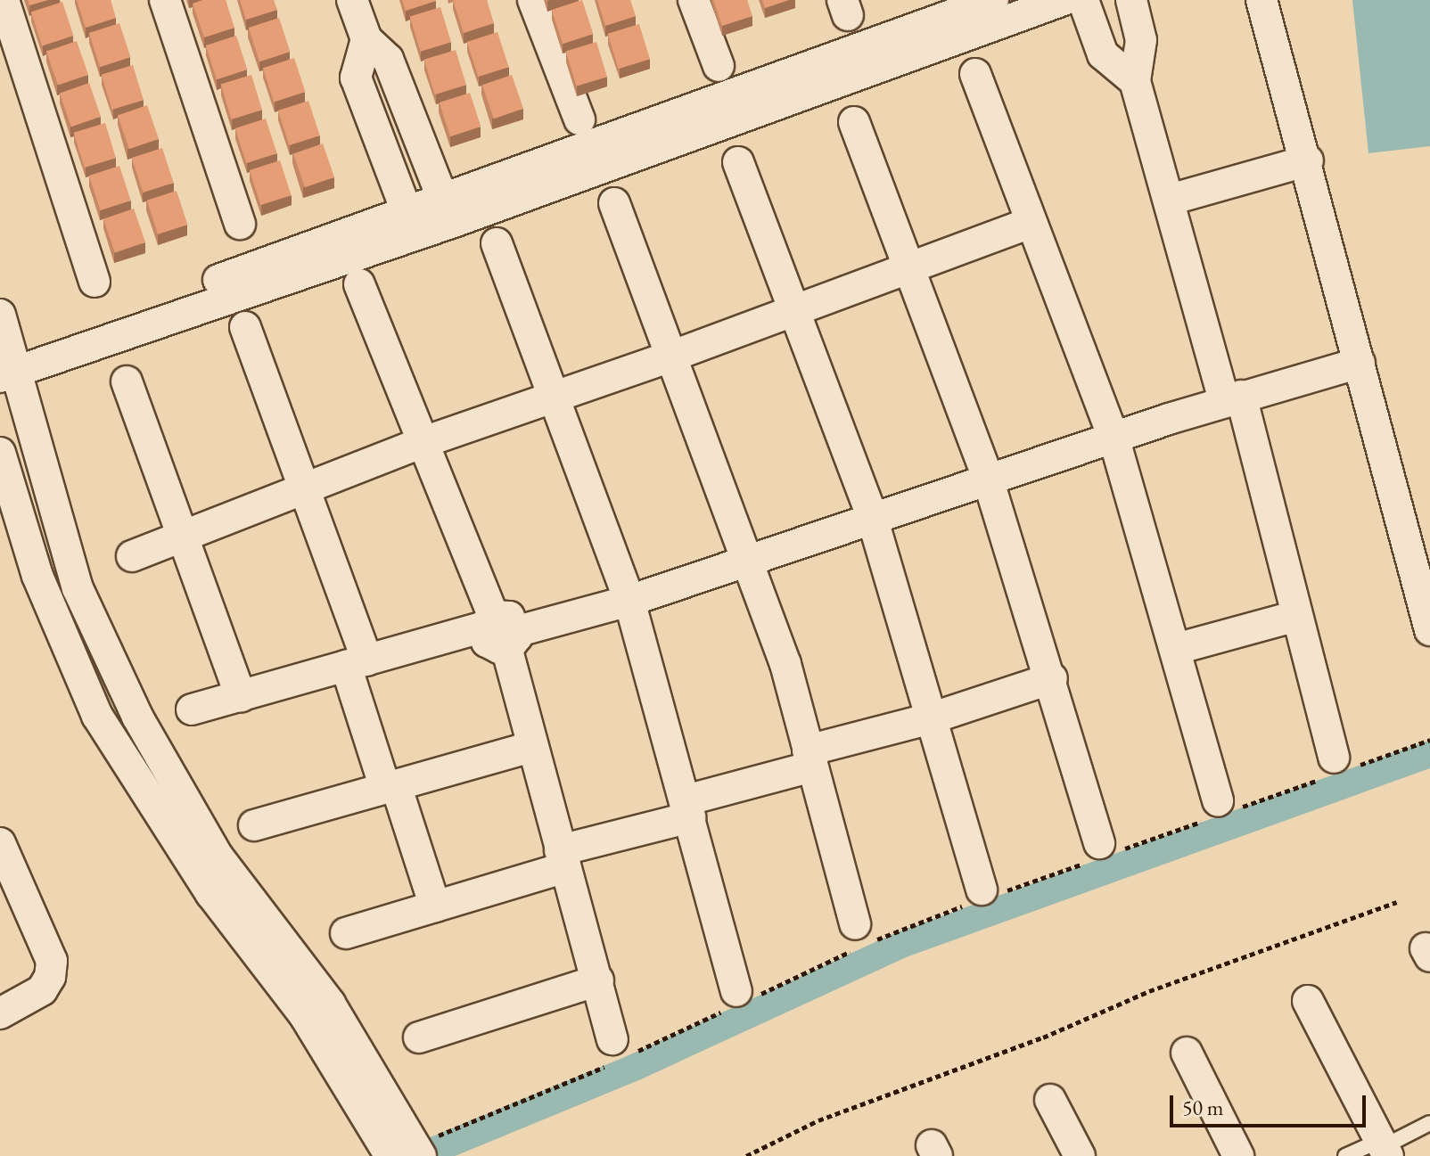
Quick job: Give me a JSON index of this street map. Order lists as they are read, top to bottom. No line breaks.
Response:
{"scale_bar":"50 m"}
